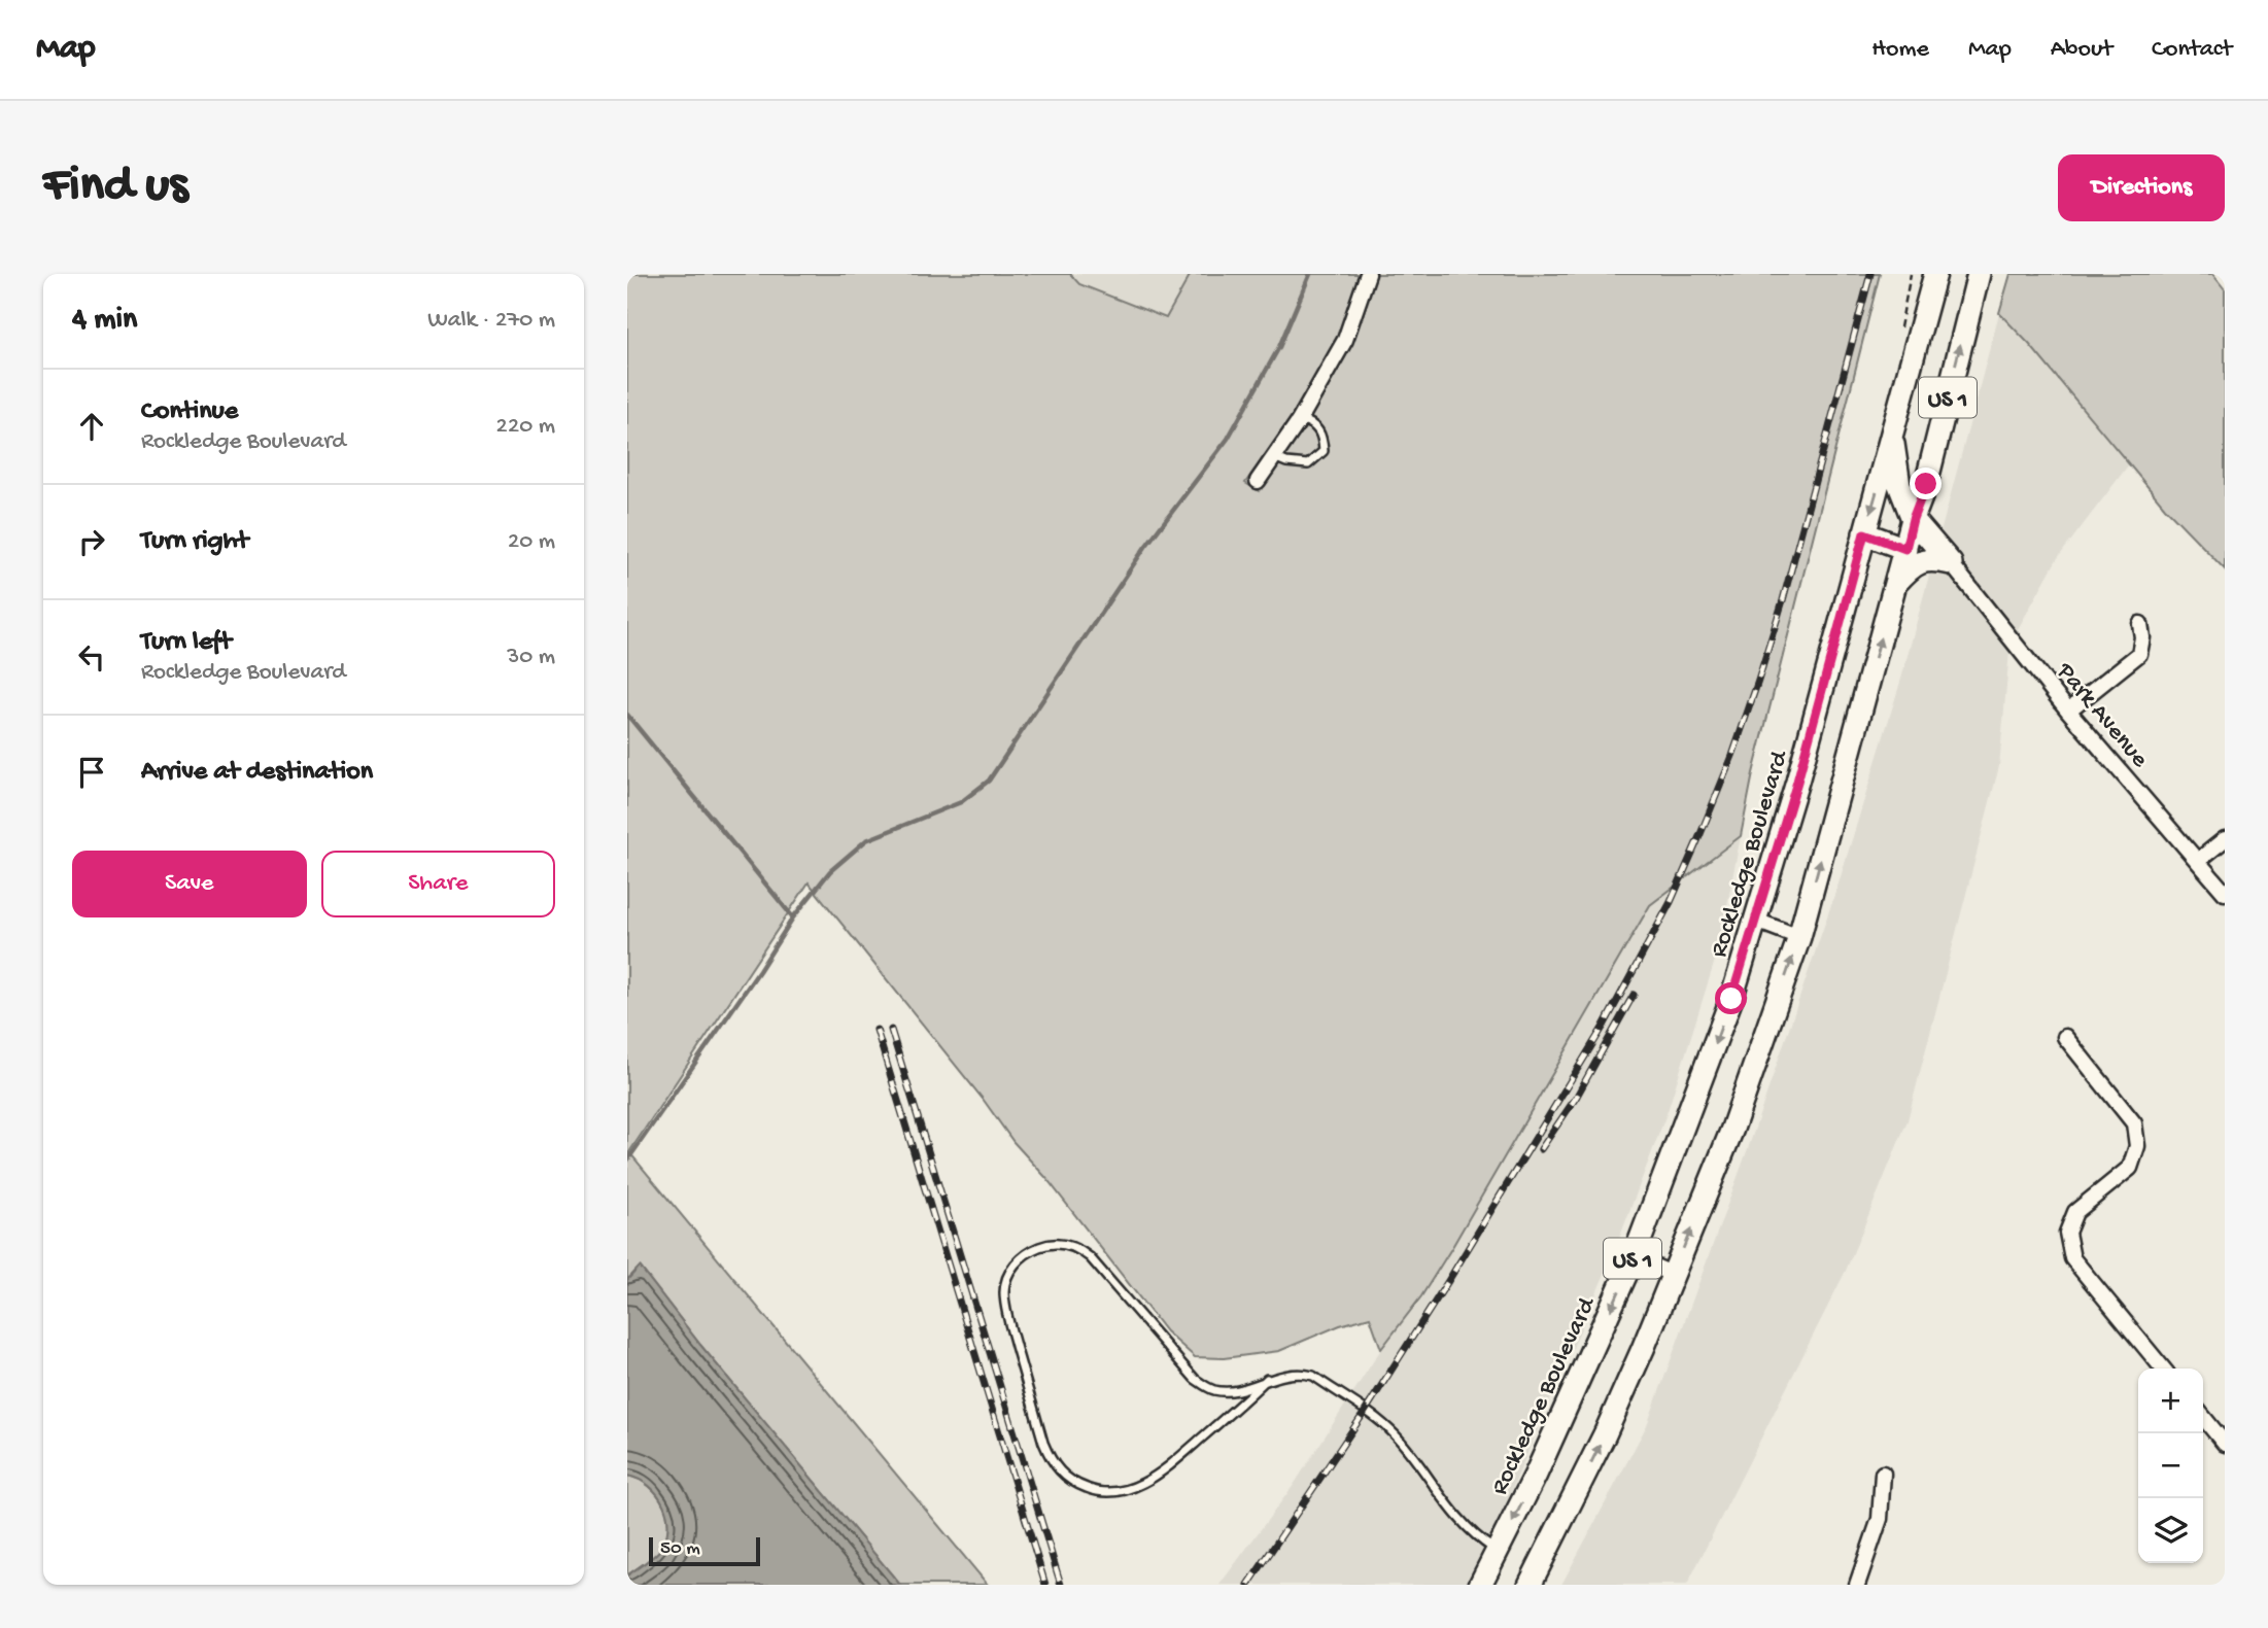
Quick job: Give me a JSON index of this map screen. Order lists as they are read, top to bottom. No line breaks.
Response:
{"streets":{"main road":["US 1","Rockledge Boulevard"],"street":["Park Avenue"]},"scale_bar":"50 m","page":{"header":"Map","nav":["Home","Map","About","Contact"],"buttons":["Directions",["Save","Share"]],"title":"Find us","heading":["4 min","Walk · 270 m"],"list":[["Continue","Rockledge Boulevard","220 m"],["Turn right","20 m"],["Turn left","Rockledge Boulevard","30 m"],"Arrive at destination"],"map_buttons":["+","−"],"scale":"50 m"}}
